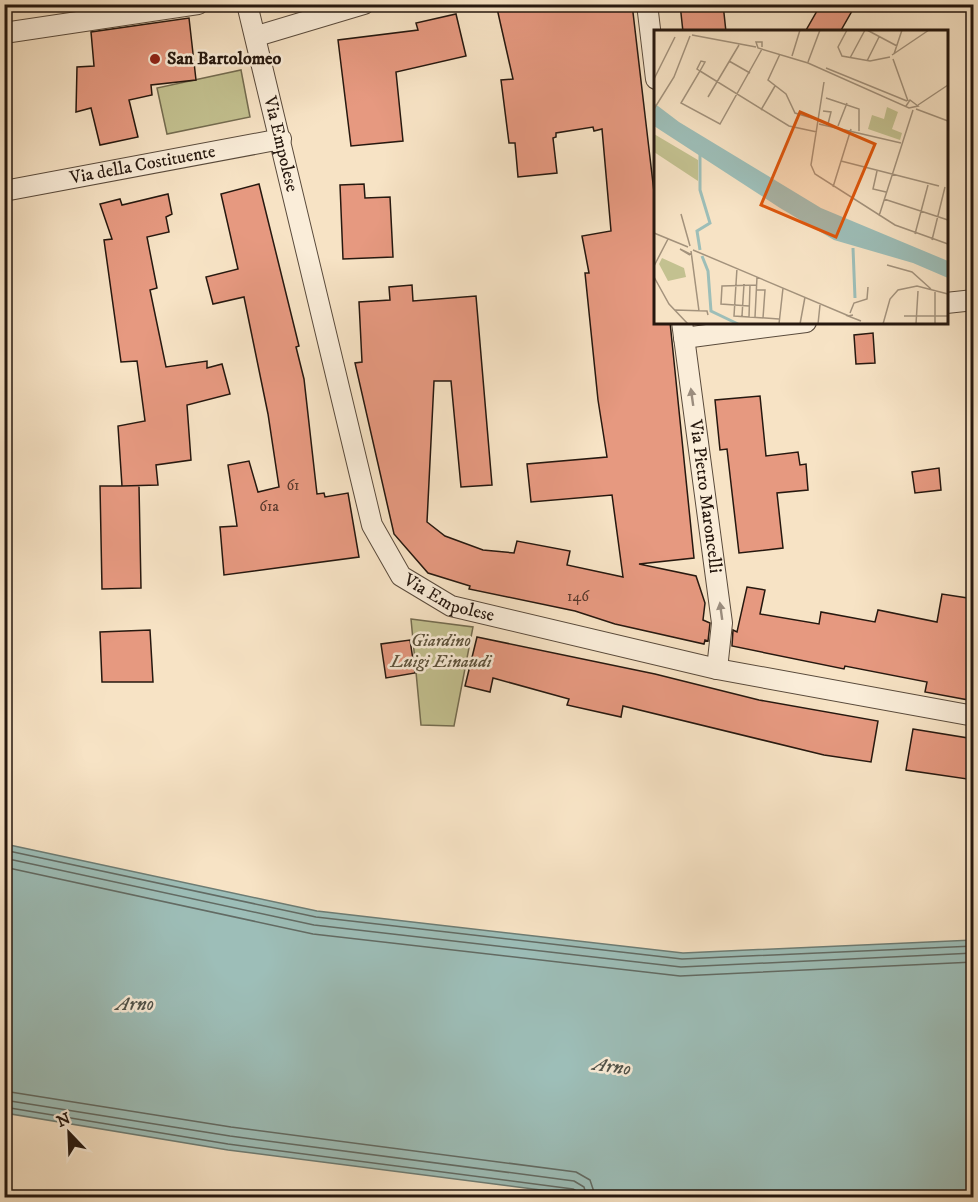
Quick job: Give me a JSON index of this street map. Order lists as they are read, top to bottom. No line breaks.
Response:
{"streets":{"street":["Via Empolese","Via della Costituente","Via Pietro Maroncelli"]},"crossings":[["Via Empolese","Via della Costituente"],["Via Empolese","Via Pietro Maroncelli"]],"one_way":["Via Pietro Maroncelli"],"water":["Arno"],"parks":["Giardino Luigi Einaudi"],"places":["San Bartolomeo"],"house_numbers":["61","61a","146"],"north":"top left"}
